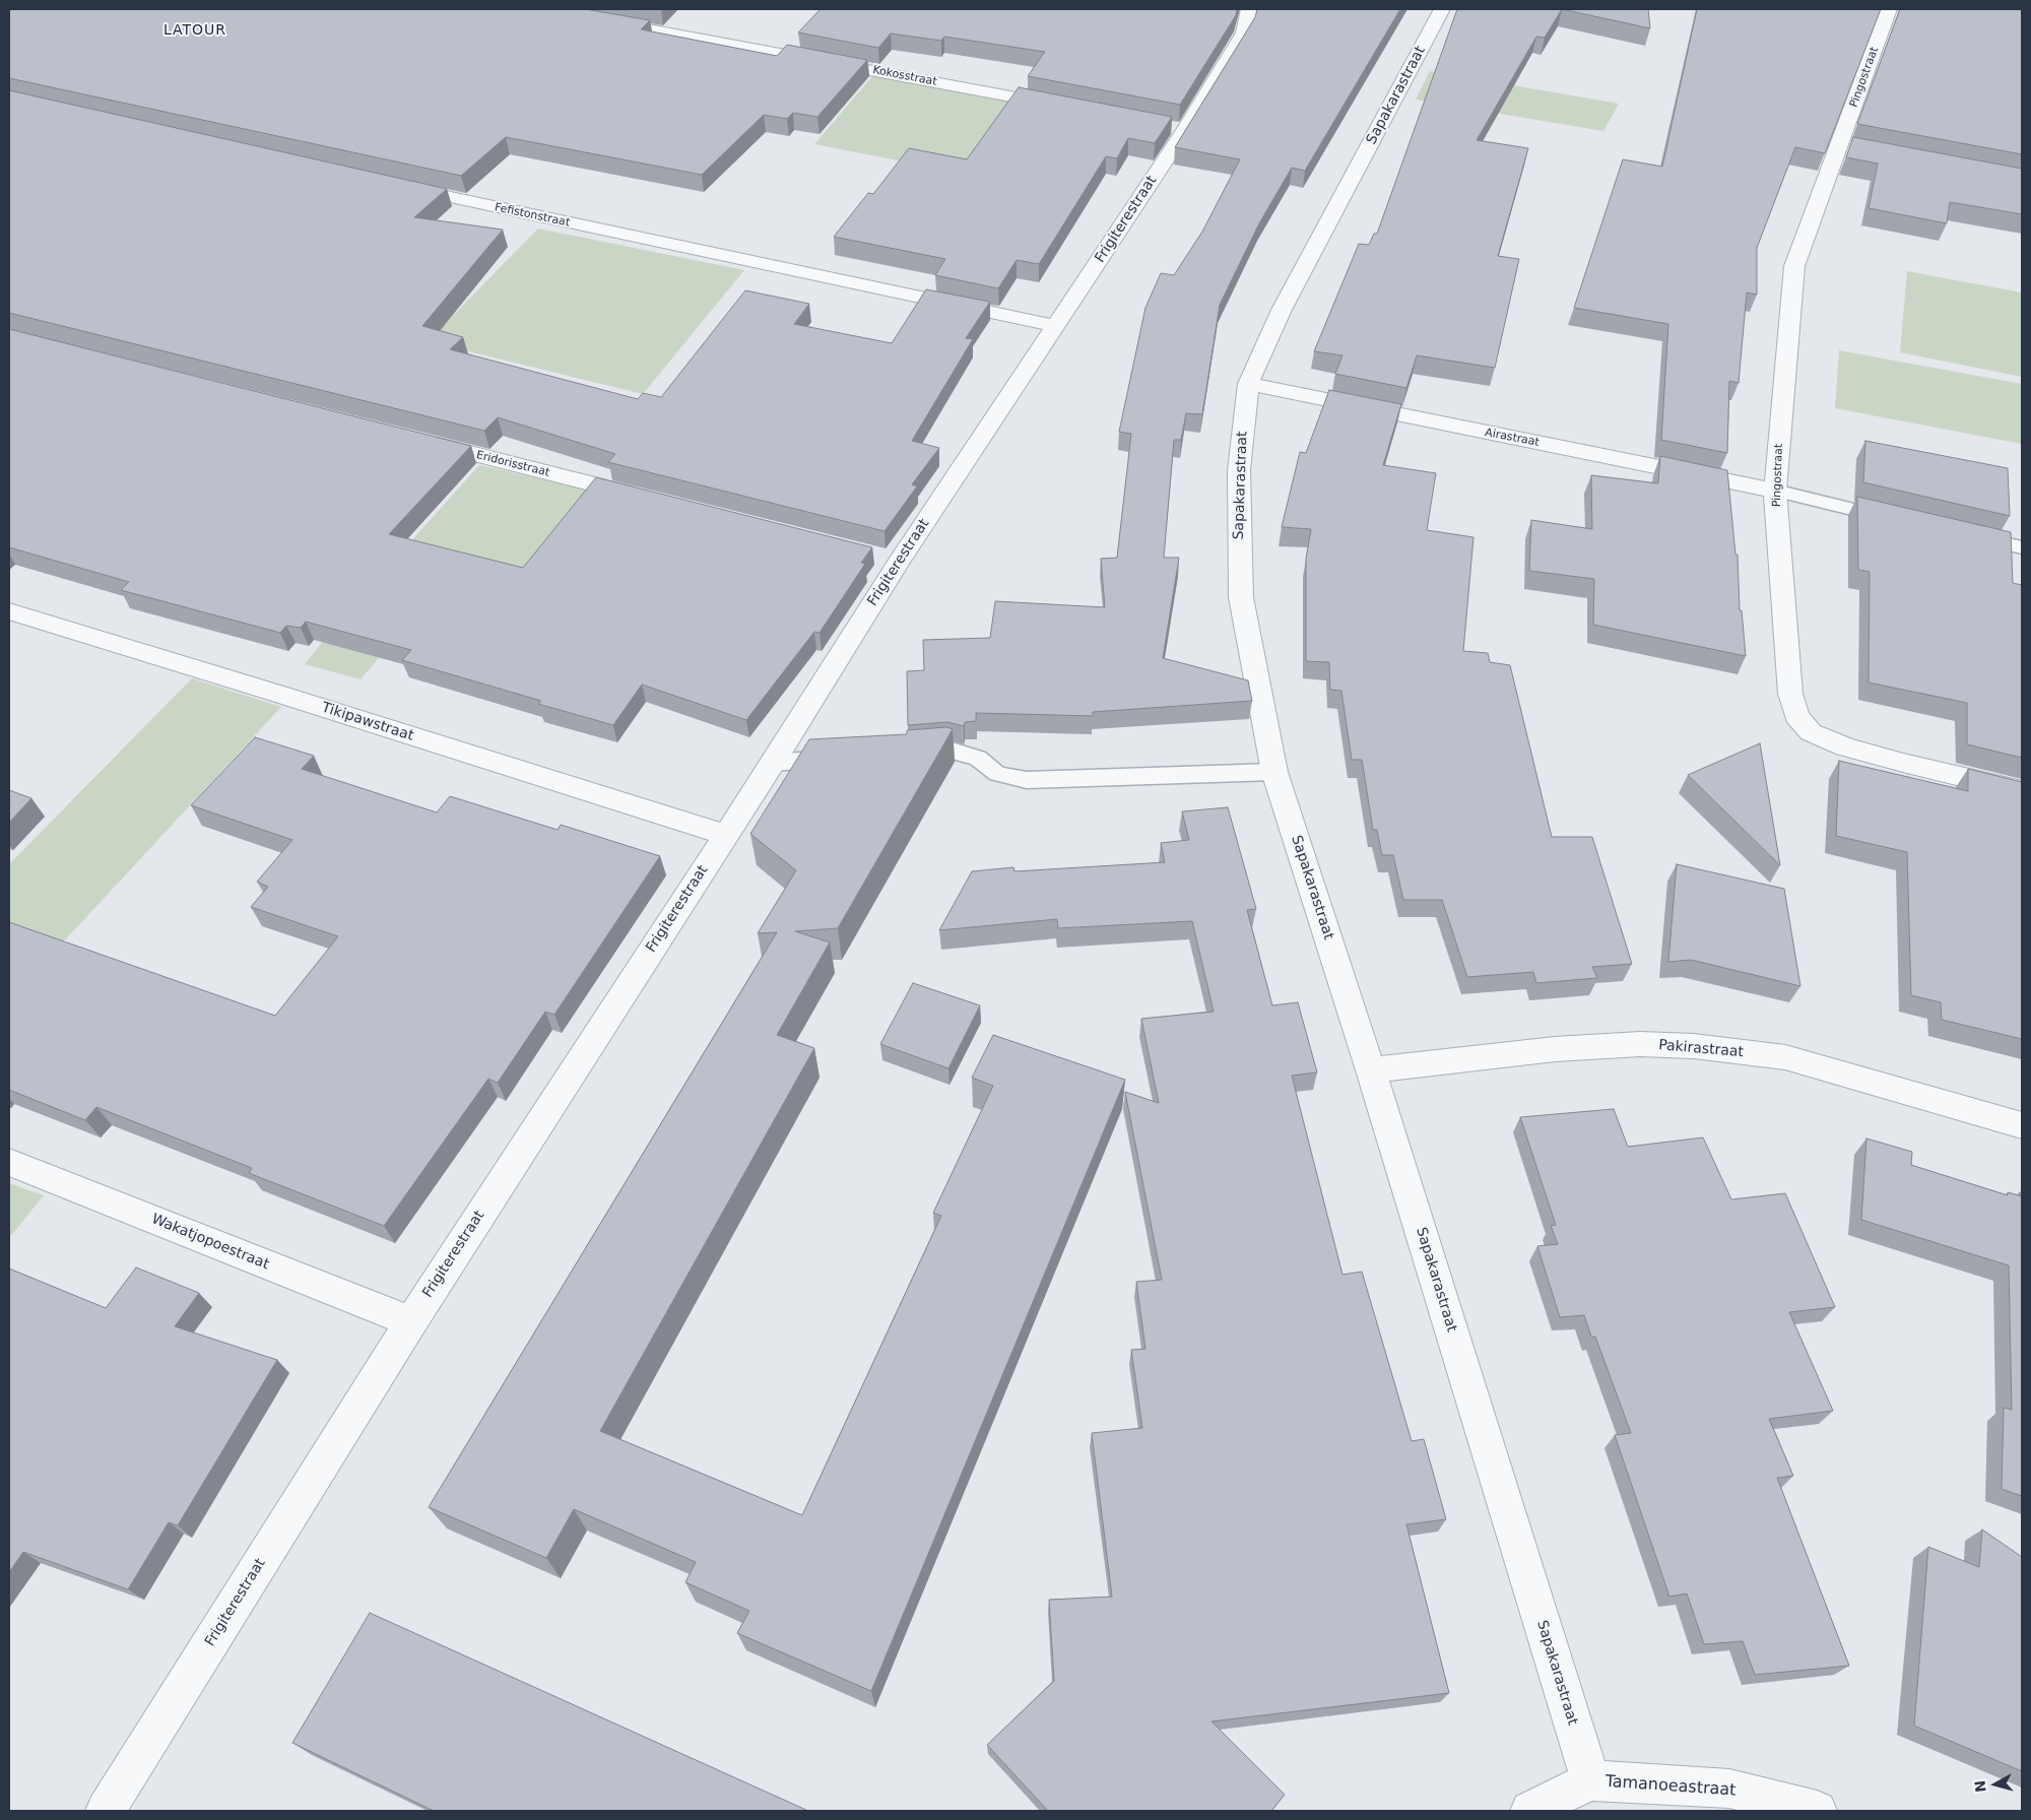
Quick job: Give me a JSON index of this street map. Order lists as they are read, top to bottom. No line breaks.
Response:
{"streets":{"street":["Kokosstraat","Pingostraat","Sapakarastraat","Fefistonstraat","Frigiterestraat","Airastraat","Eridorisstraat","Tikipawstraat","Pakirastraat","Wakatjopoestraat","Tamanoeastraat"]},"crossings":[["Pingostraat","Airastraat"],["Sapakarastraat","Airastraat"],["Sapakarastraat","Pakirastraat"],["Sapakarastraat","Tamanoeastraat"],["Fefistonstraat","Frigiterestraat"],["Frigiterestraat","Tikipawstraat"],["Frigiterestraat","Wakatjopoestraat"]],"districts":["LATOUR"],"north":"left"}
